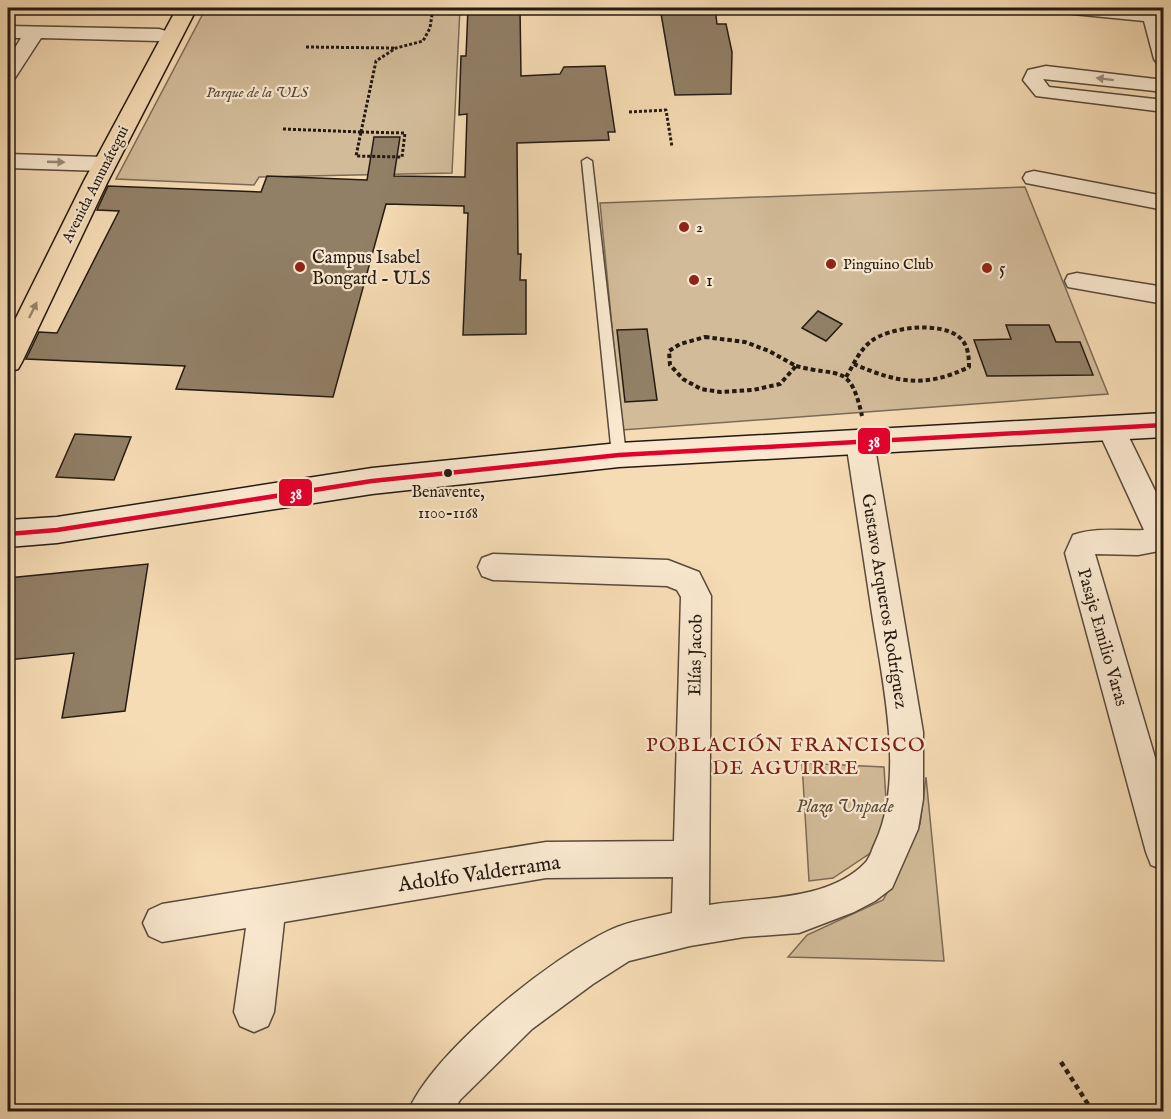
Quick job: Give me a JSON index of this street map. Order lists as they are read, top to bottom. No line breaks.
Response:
{"streets":{"main road":["Avenida Amunátegui"],"street":["Gustavo Arqueros Rodríguez","Pasaje Emilio Varas","Elías Jacob","Adolfo Valderrama"]},"crossings":[["Gustavo Arqueros Rodríguez","Elías Jacob"],["Elías Jacob","Adolfo Valderrama"]],"districts":["POBLACIÓN FRANCISCO DE AGUIRRE"],"parks":["Parque de la ULS","Plaza Unpade"],"places":["2","Pinguino Club","Campus Isabel Bongard - ULS","5","1","Benavente, 1100-1168"],"lines":["transit line 38"]}
